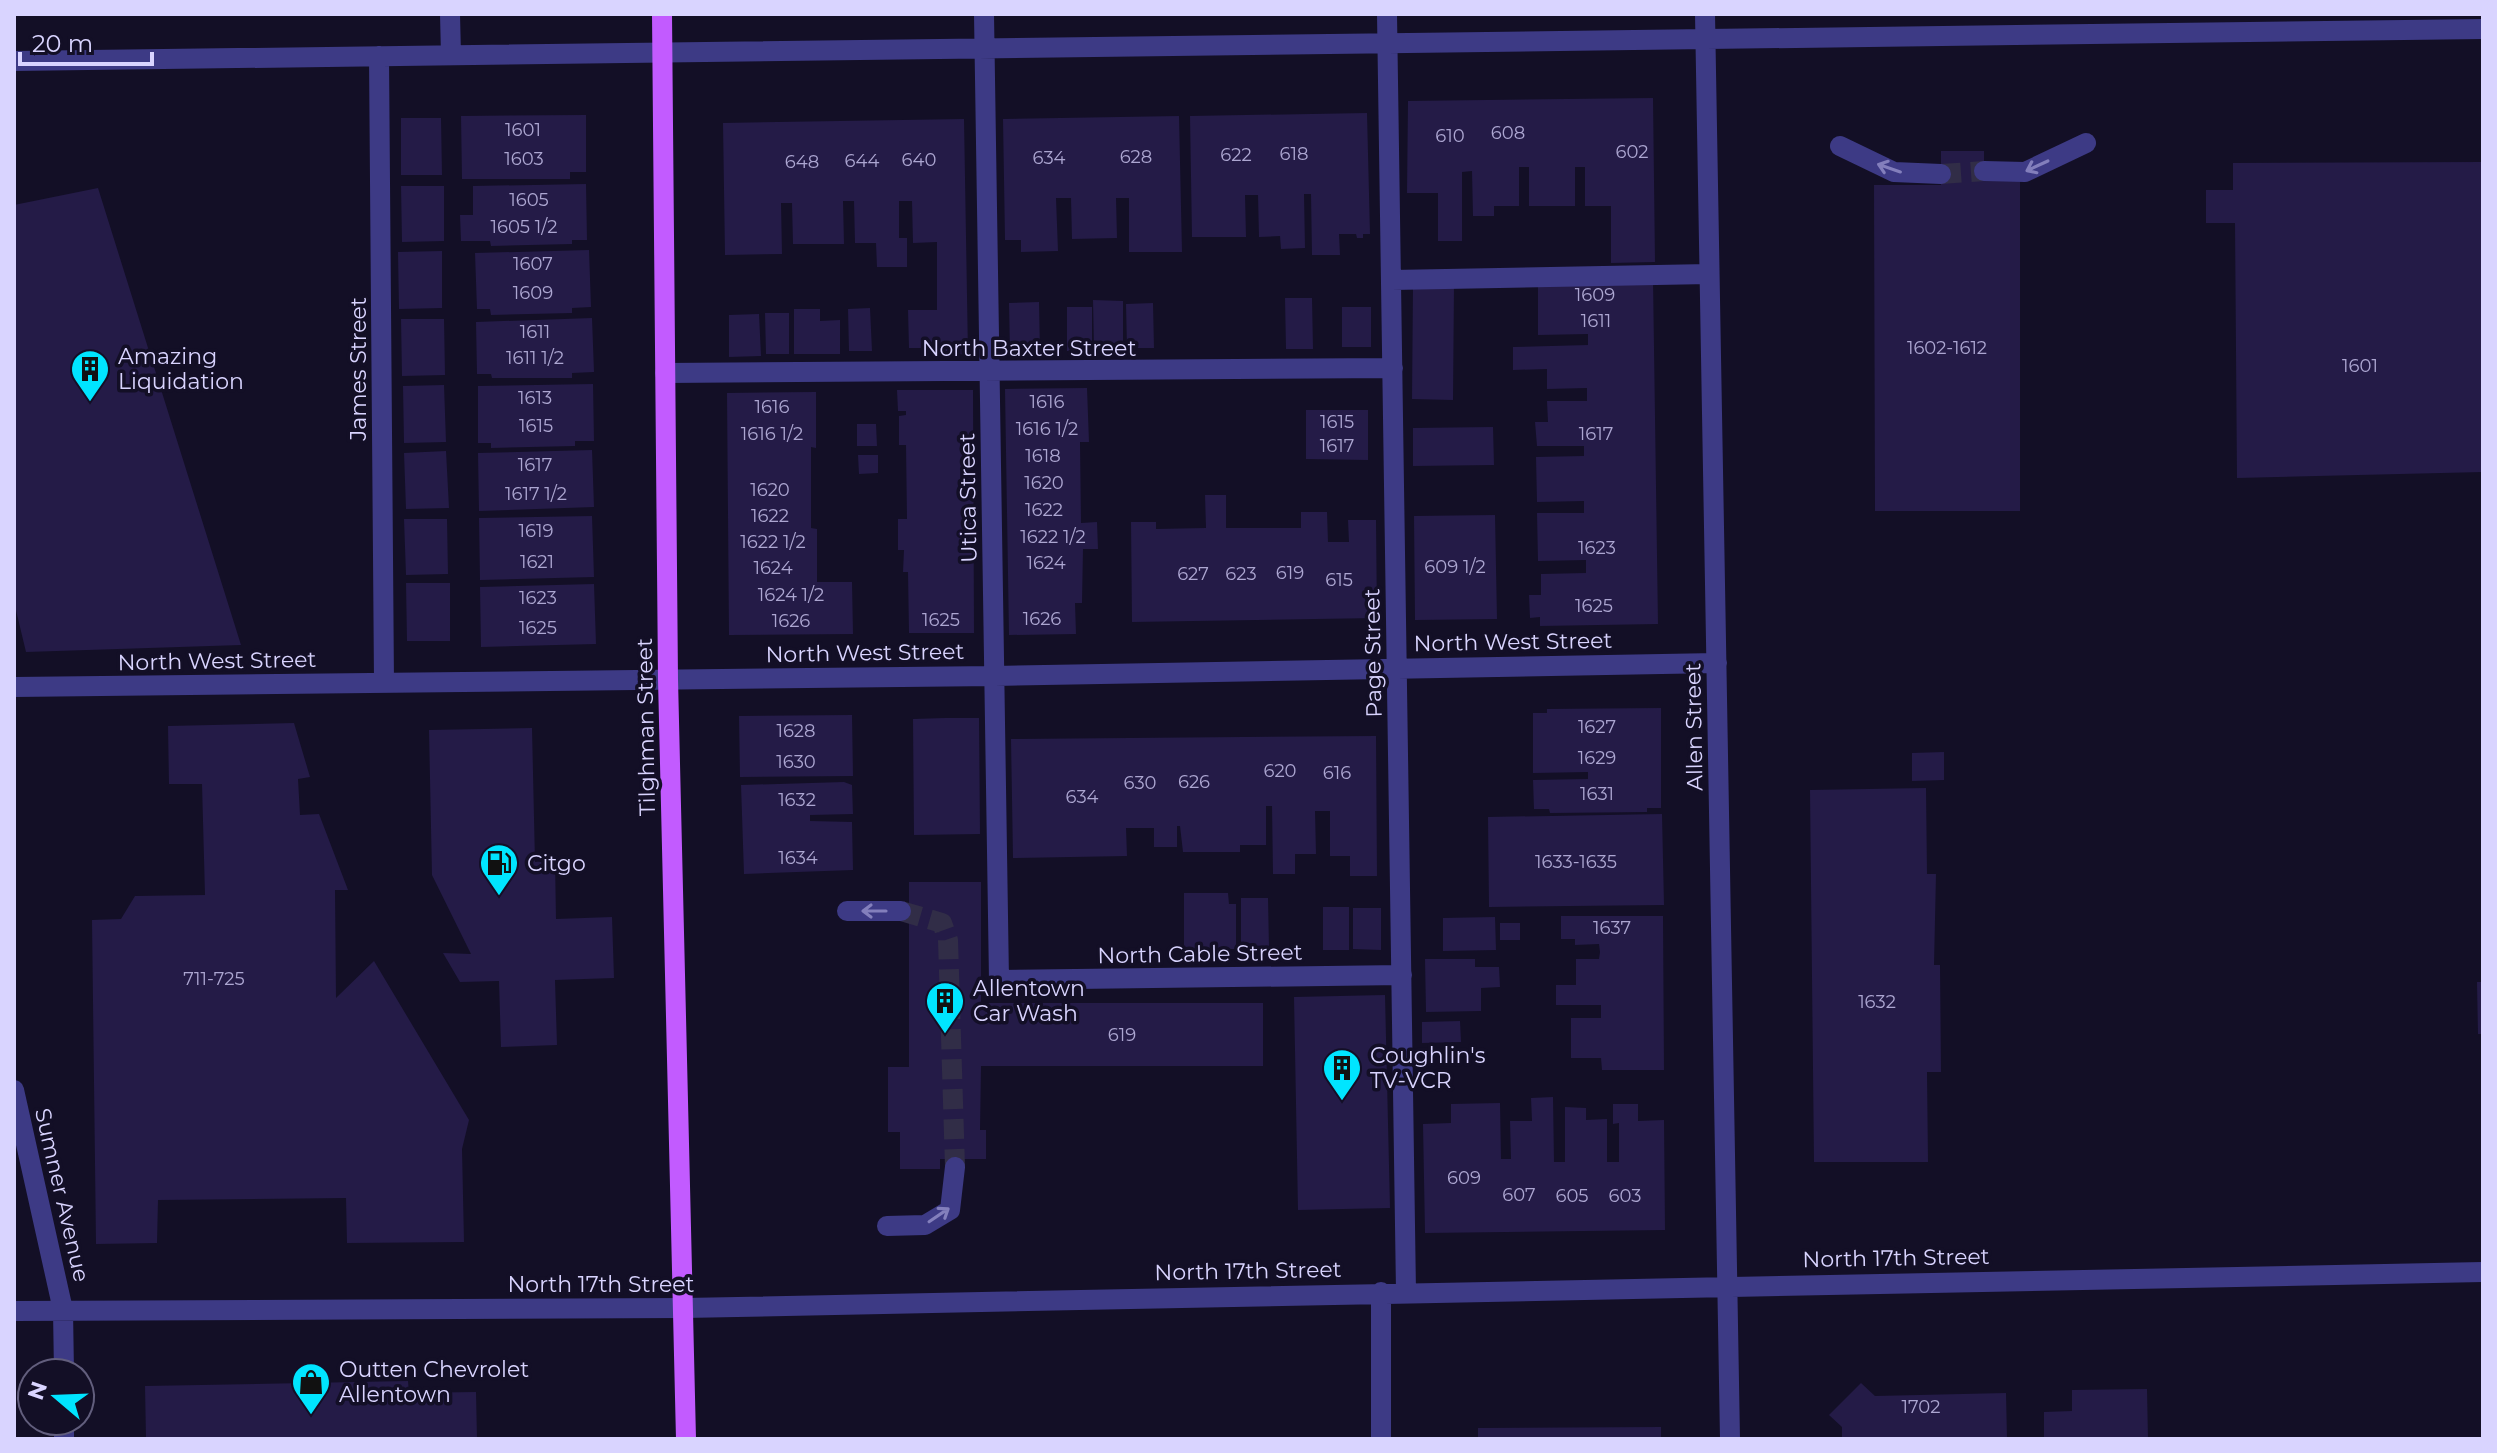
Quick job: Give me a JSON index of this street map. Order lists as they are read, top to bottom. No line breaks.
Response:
{"streets":{"main road":["Tilghman Street"],"street":["North Baxter Street","James Street","Utica Street","North West Street","Page Street","Allen Street","North Cable Street","Sumner Avenue","North 17th Street"]},"crossings":[["North Baxter Street","Utica Street"],["North Baxter Street","Page Street"],["North Baxter Street","Tilghman Street"],["James Street","North West Street"],["Utica Street","North West Street"],["Utica Street","North Cable Street"],["North West Street","Page Street"],["North West Street","Tilghman Street"],["North West Street","Allen Street"],["Page Street","North Cable Street"],["Page Street","North 17th Street"],["Tilghman Street","North 17th Street"],["Allen Street","North 17th Street"],["Sumner Avenue","North 17th Street"]],"places":{"building":["Amazing Liquidation","Allentown Car Wash","Coughlin's TV-VCR"],"fuel station":["Citgo"],"shop":["Outten Chevrolet Allentown"]},"house_numbers":["1601","608","610","602","618","622","628","634","1603","640","644","648","1605","1605 1/2","1607","1609","1609","1611","1611","1602-1612","1611 1/2","1601","1613","1616","1616","1615","1615","1616 1/2","1616 1/2","1617","1617","1618","1617","1620","1620","1617 1/2","1622","1622","1619","1622 1/2","1622 1/2","1623","1621","1624","609 1/2","1624","619","627","623","615","1624 1/2","1623","1625","1626","1625","1626","1625","1627","1628","1629","1630","620","616","626","630","1631","634","1632","1634","1633-1635","1637","711-725","1632","619","609","607","605","603","1702"],"scale_bar":"20 m","north":"left"}
